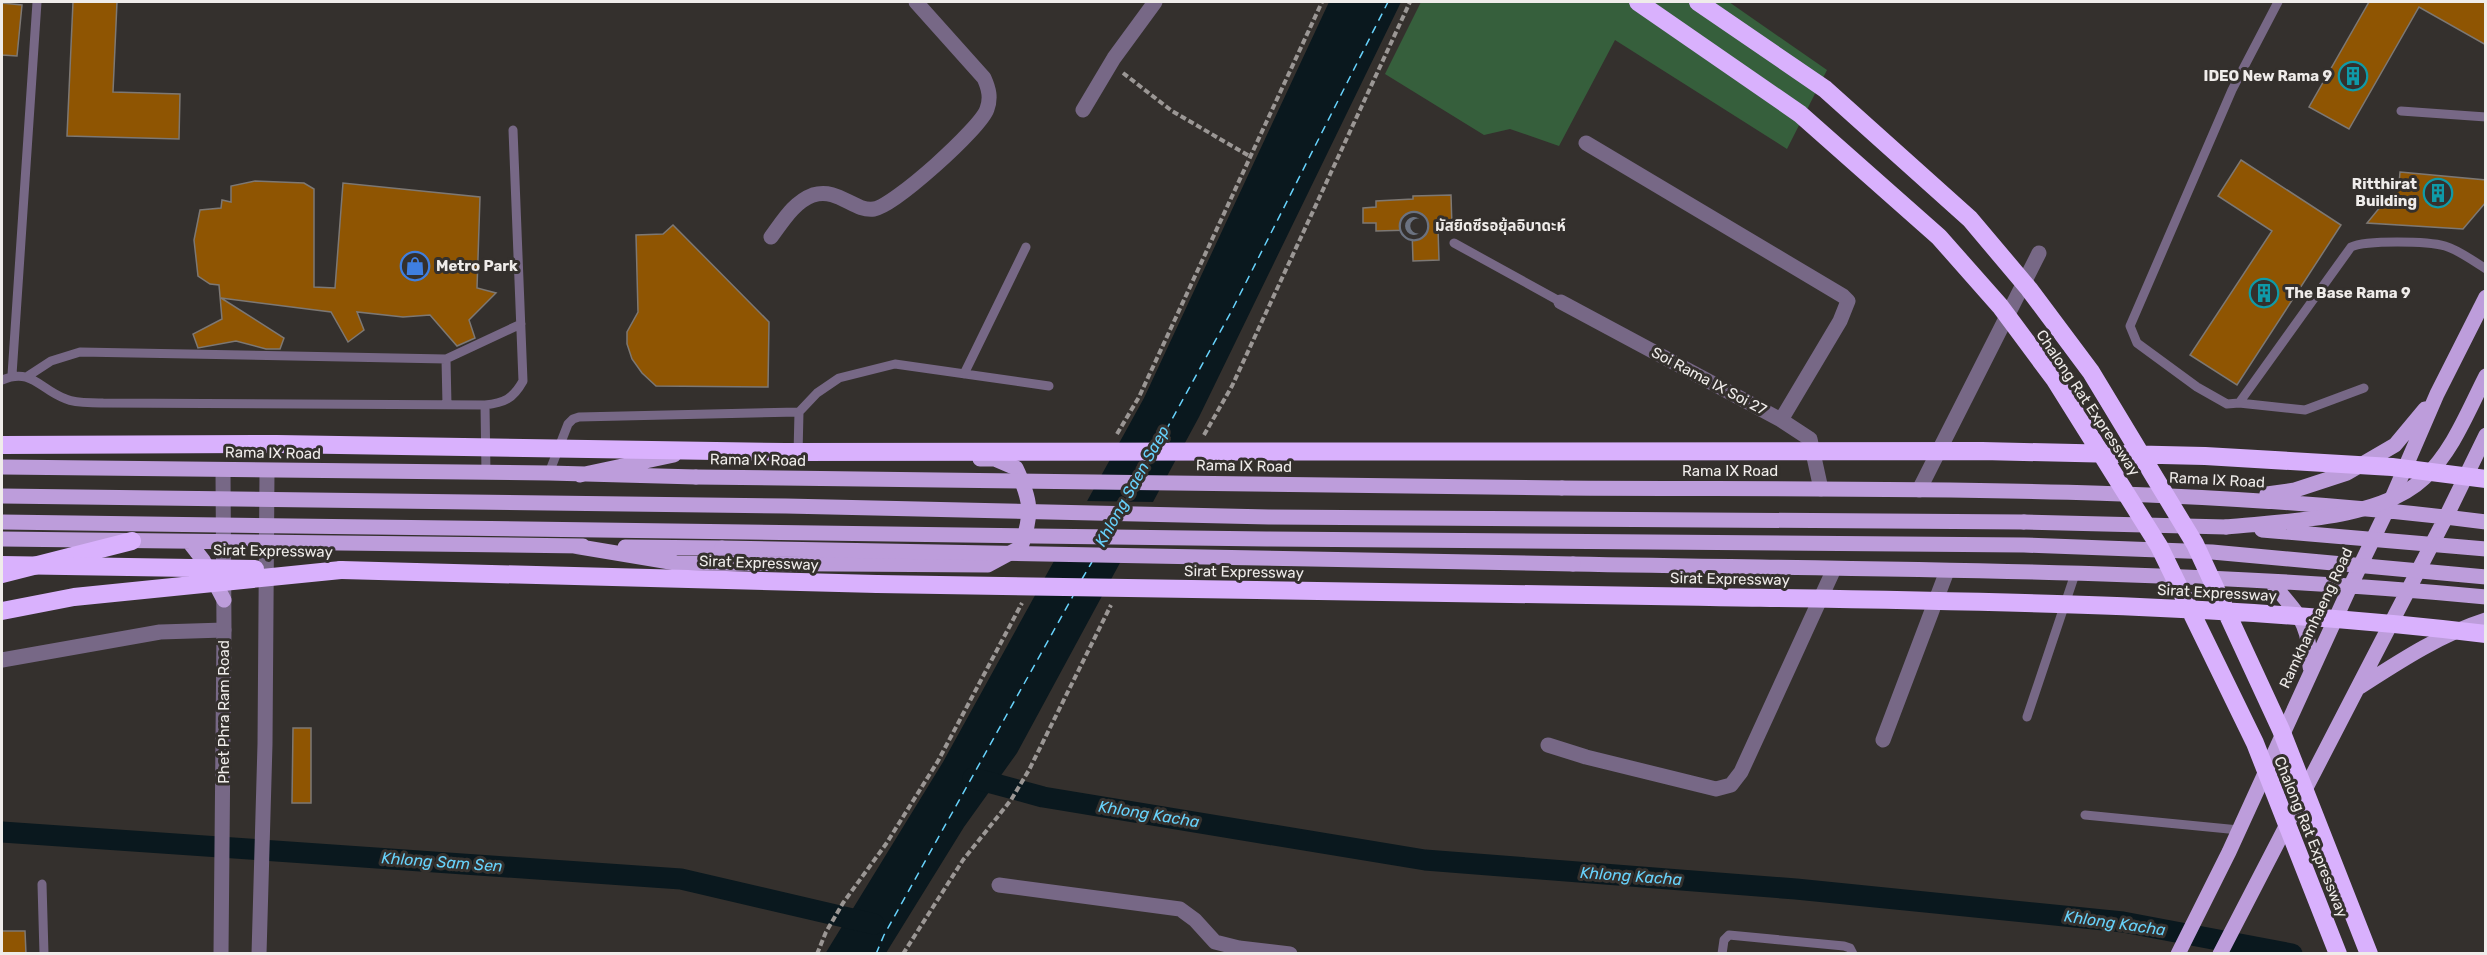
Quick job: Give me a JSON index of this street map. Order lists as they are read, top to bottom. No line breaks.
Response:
{"streets":{"highway":["Chalong Rat Expressway","Sirat Expressway"],"main road":["Rama IX Road","Ramkhamhaeng Road"],"street":["Soi Rama IX Soi 27","Phet Phra Ram Road"]},"crossings":[["Soi Rama IX Soi 27","Rama IX Road"],["Rama IX Road","Ramkhamhaeng Road"],["Rama IX Road","Phet Phra Ram Road"]],"water":["Khlong Saen Saep","Khlong Kacha","Khlong Sam Sen"],"places":{"building":["IDEO New Rama 9","Ritthirat Building","The Base Rama 9"],"mosque":["มัสยิดซีรอยุ้ลอิบาดะห์"],"shop":["Metro Park"]}}
